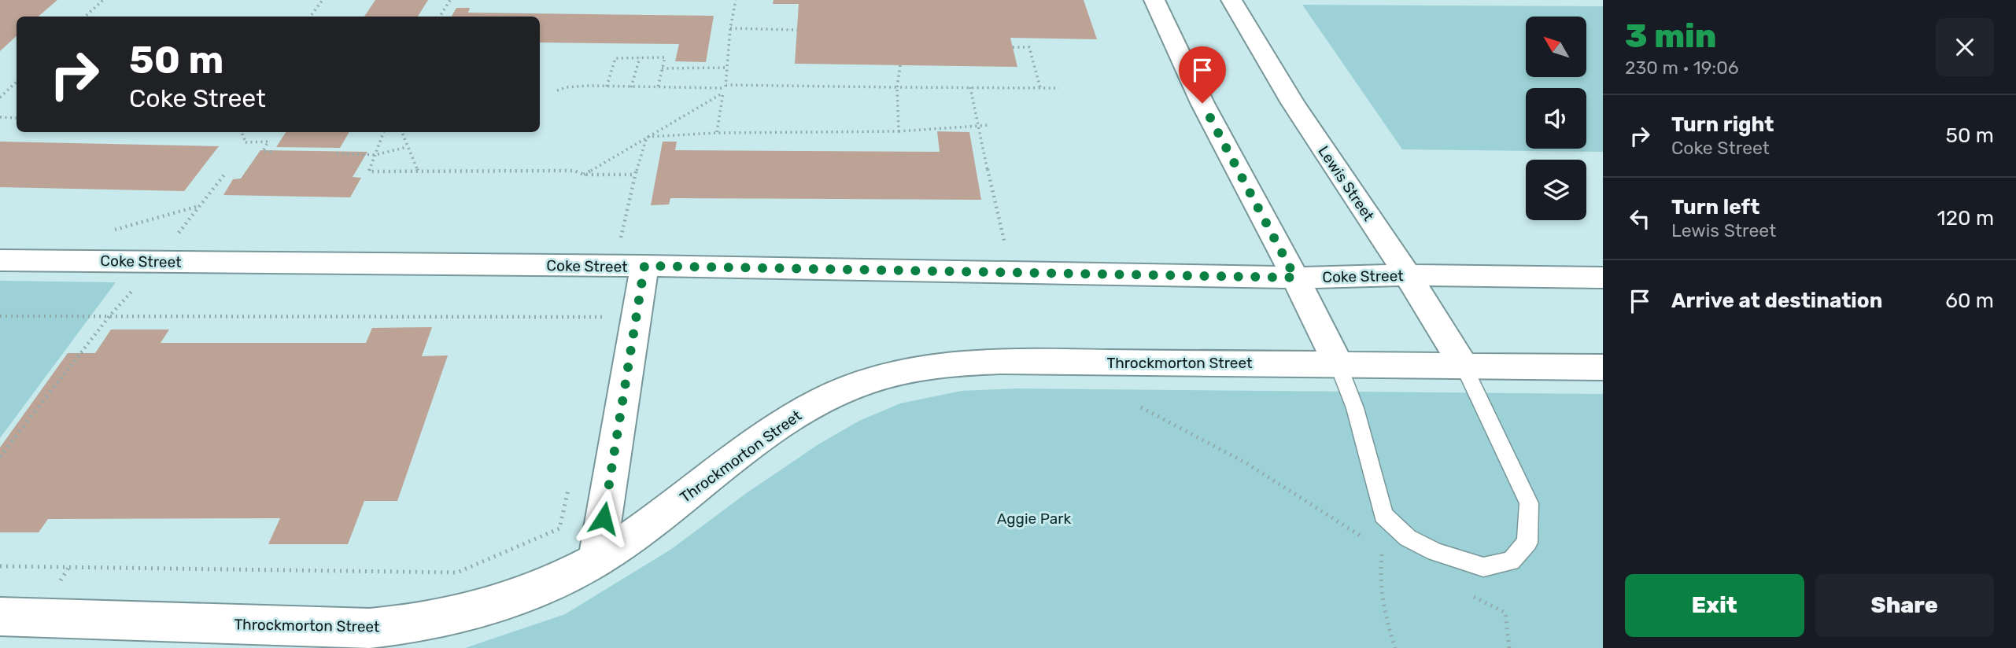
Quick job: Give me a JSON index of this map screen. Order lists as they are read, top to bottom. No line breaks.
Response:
{"streets":{"street":["Lewis Street","Coke Street","Throckmorton Street"]},"crossings":[["Lewis Street","Coke Street"],["Lewis Street","Throckmorton Street"]],"parks":["Aggie Park"],"north":"top left","page":{"heading":["3 min","230 m · 19:06"],"turn":["50 m","Coke Street"],"list":[{"name":"Turn right","note":"Coke Street","value":"50 m"},{"name":"Turn left","note":"Lewis Street","value":"120 m"},{"name":"Arrive at destination","value":"60 m"}],"buttons":["Exit","Share"]}}
